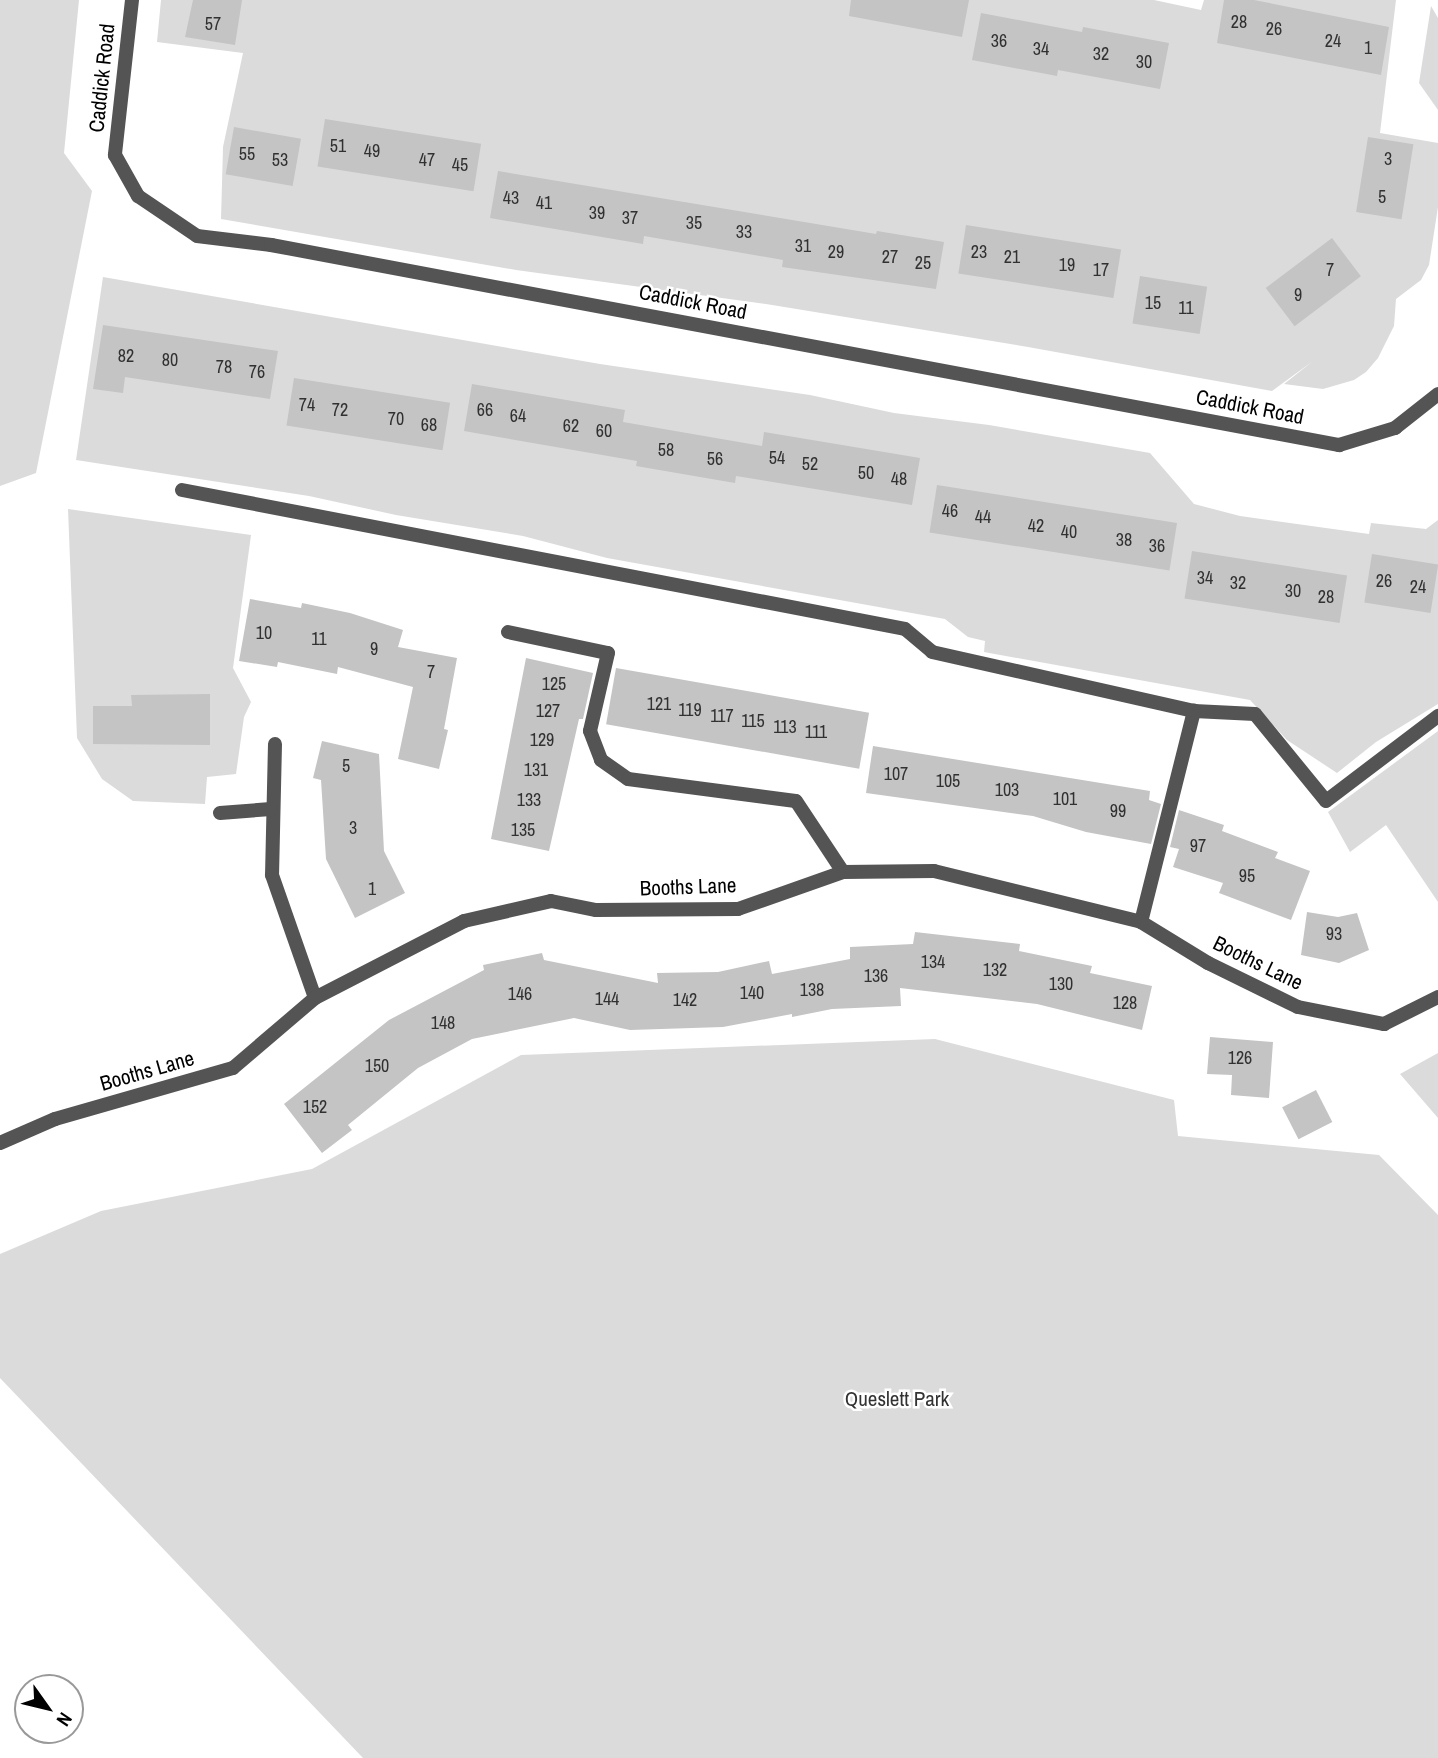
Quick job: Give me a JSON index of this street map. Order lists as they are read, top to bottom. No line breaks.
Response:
{"streets":{"street":["Caddick Road","Booths Lane"]},"parks":["Queslett Park"],"house_numbers":["28","57","26","36","24","1","34","32","30","51","49","55","3","53","47","45","5","43","41","39","37","35","33","31","29","23","27","21","25","19","17","7","9","15","11","82","80","78","76","74","72","66","64","70","68","62","60","58","54","56","52","50","48","46","44","42","40","38","36","34","26","32","24","30","28","10","11","9","7","125","121","119","127","117","115","113","111","129","5","131","107","105","103","101","133","99","3","135","97","95","1","93","134","132","136","130","138","140","146","144","142","128","148","126","150","152"],"north":"bottom right"}
